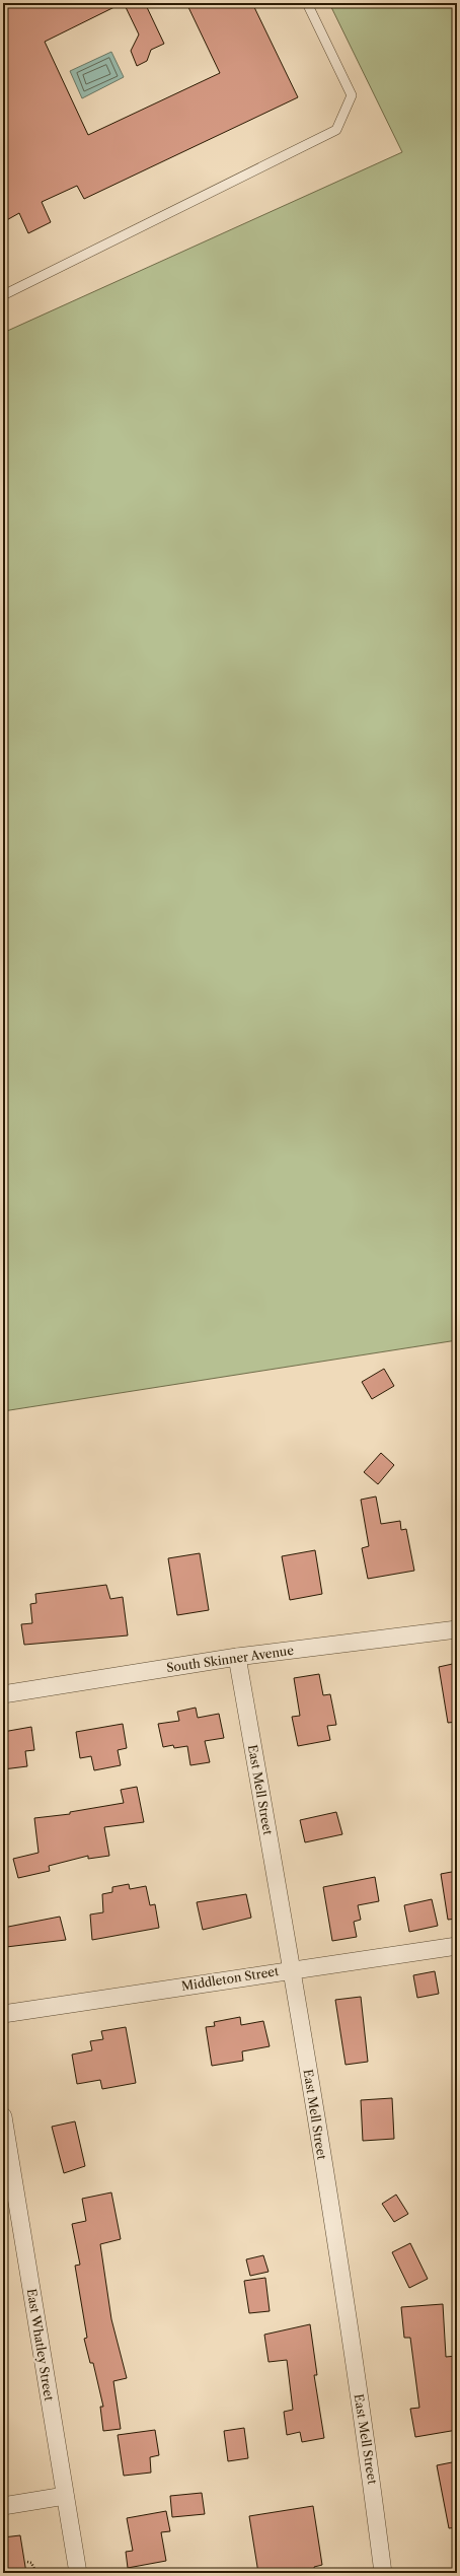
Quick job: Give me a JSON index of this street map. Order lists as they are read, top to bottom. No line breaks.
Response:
{"streets":{"street":["South Skinner Avenue","East Mell Street","Middleton Street","East Whatley Street"]},"crossings":[["South Skinner Avenue","East Mell Street"],["East Mell Street","Middleton Street"]]}
